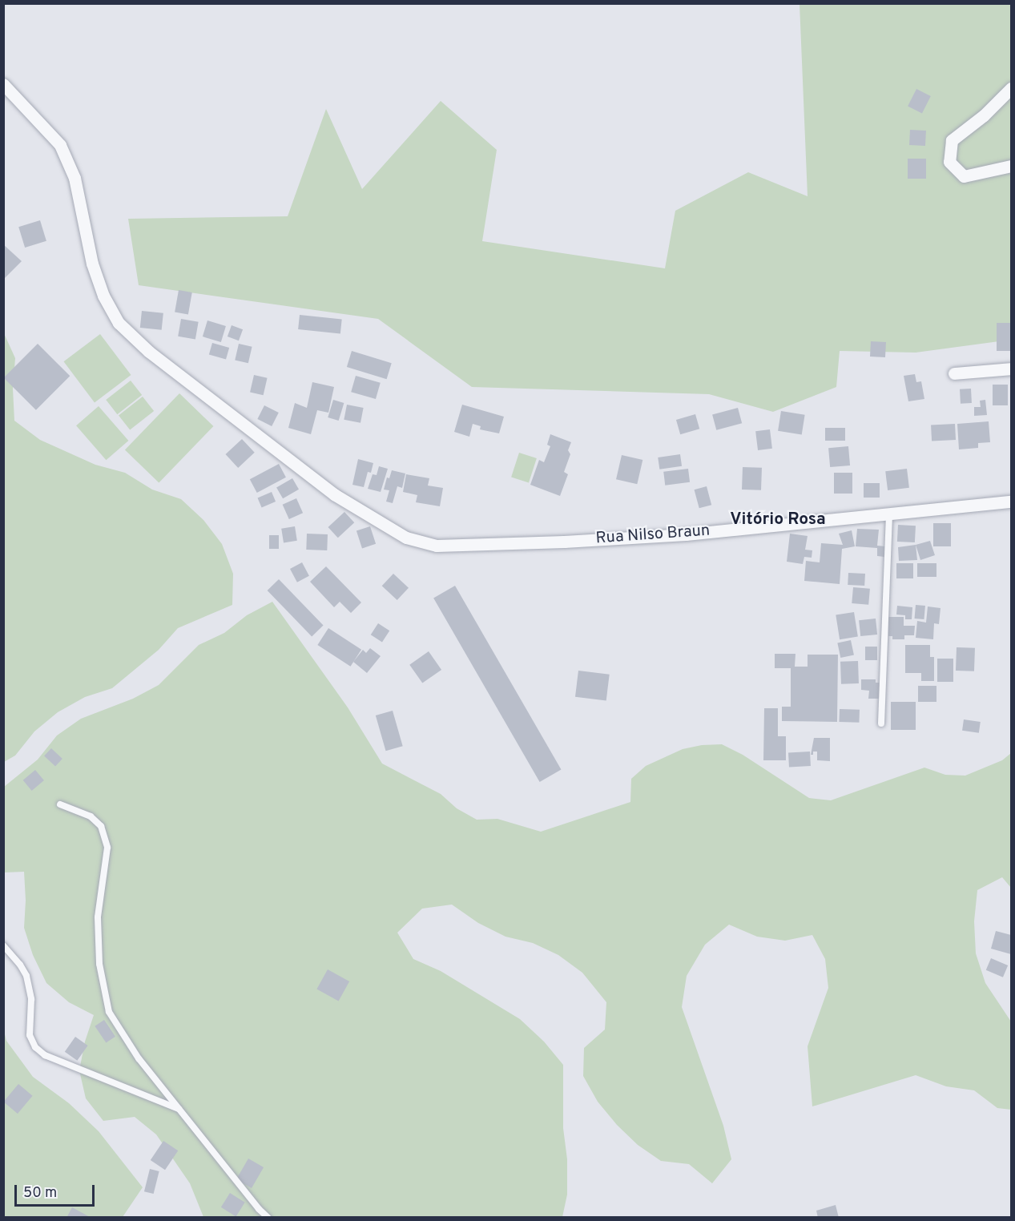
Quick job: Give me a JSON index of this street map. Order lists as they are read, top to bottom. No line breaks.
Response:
{"streets":{"street":["Rua Nilso Braun"]},"districts":["Vitório Rosa"],"scale_bar":"50 m"}
